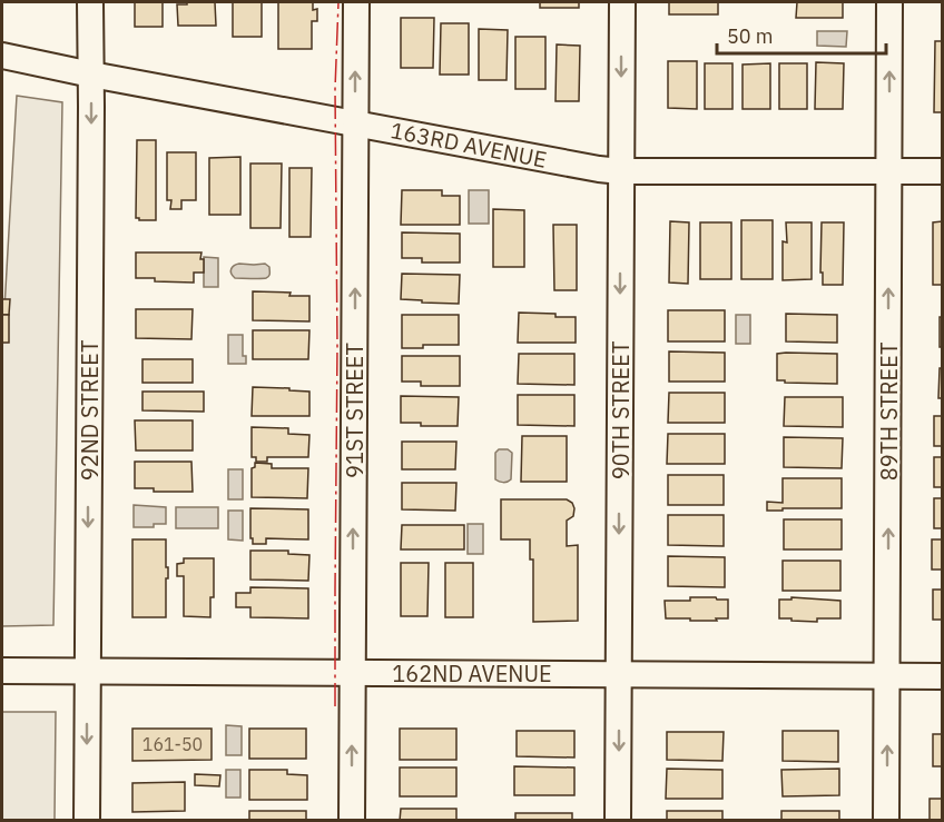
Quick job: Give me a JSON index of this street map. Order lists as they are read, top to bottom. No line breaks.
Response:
{"streets":{"street":["163RD AVENUE","92ND STREET","91ST STREET","90TH STREET","89TH STREET","162ND AVENUE"]},"crossings":[["163RD AVENUE","92ND STREET"],["163RD AVENUE","91ST STREET"],["163RD AVENUE","90TH STREET"],["163RD AVENUE","89TH STREET"],["92ND STREET","162ND AVENUE"],["91ST STREET","162ND AVENUE"],["90TH STREET","162ND AVENUE"],["89TH STREET","162ND AVENUE"]],"one_way":["92ND STREET","91ST STREET","90TH STREET","89TH STREET"],"house_numbers":["161-50"],"scale_bar":"50 m"}
